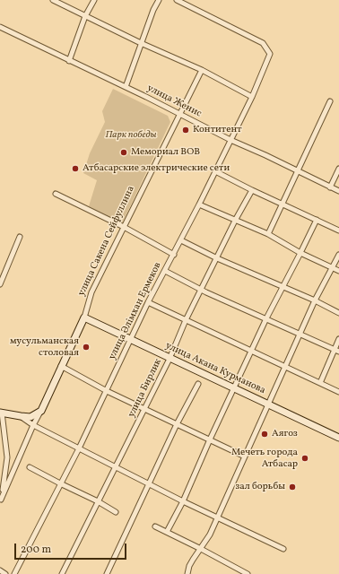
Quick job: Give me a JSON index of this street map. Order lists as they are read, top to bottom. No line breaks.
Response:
{"streets":{"main road":["улица Сакена Сейфуллина","улица Акана Курманова"],"street":["улица Женис","улица Әлімхан Ермеков","улица Бирлик"]},"crossings":[["улица Женис","улица Сакена Сейфуллина"],["улица Женис","улица Әлімхан Ермеков"],["улица Сакена Сейфуллина","улица Акана Курманова"],["улица Әлімхан Ермеков","улица Акана Курманова"],["улица Акана Курманова","улица Бирлик"]],"parks":["Парк победы"],"places":["Контитент","Мемориал ВОВ","Атбасарские электрические сети","мусульманская столовая","Аягоз","Мечеть города Атбасар","зал борьбы"],"scale_bar":"200 m"}
